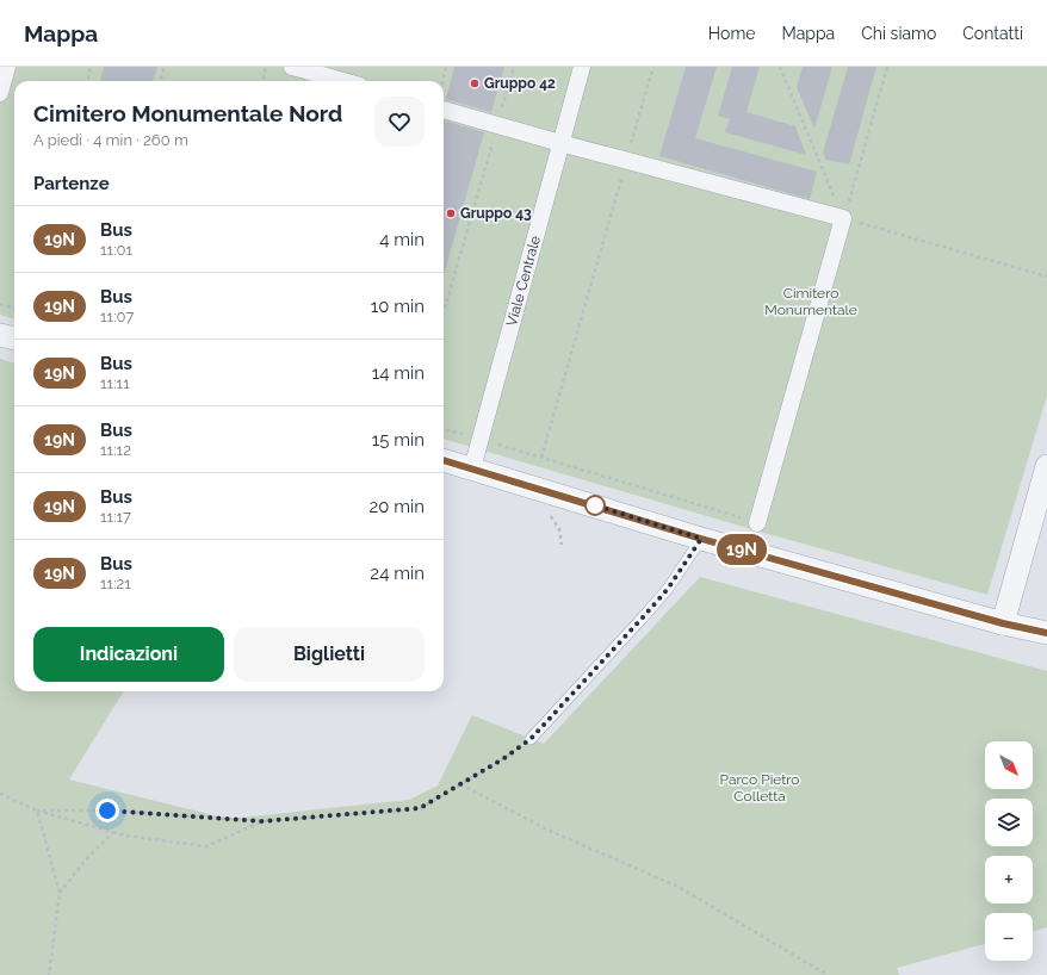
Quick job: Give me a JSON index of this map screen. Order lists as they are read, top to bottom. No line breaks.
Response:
{"streets":{"street":["Viale Centrale"]},"parks":["Cimitero Monumentale","Parco Pietro Colletta"],"places":["Gruppo 42","Gruppo 43"],"lines":["bus line 19N"],"north":"bottom right","page":{"header":"Mappa","nav":["Home","Mappa","Chi siamo","Contatti"],"on_map":"19N","heading":[["Cimitero Monumentale Nord","A piedi · 4 min · 260 m"],"Partenze"],"list":[{"mark":"19N","name":"Bus","note":"11:01","value":"4 min"},{"mark":"19N","name":"Bus","note":"11:07","value":"10 min"},{"mark":"19N","name":"Bus","note":"11:11","value":"14 min"},{"mark":"19N","name":"Bus","note":"11:12","value":"15 min"},{"mark":"19N","name":"Bus","note":"11:17","value":"20 min"},{"mark":"19N","name":"Bus","note":"11:21","value":"24 min"}],"buttons":["Indicazioni","Biglietti"],"map_buttons":["+","−"]}}
